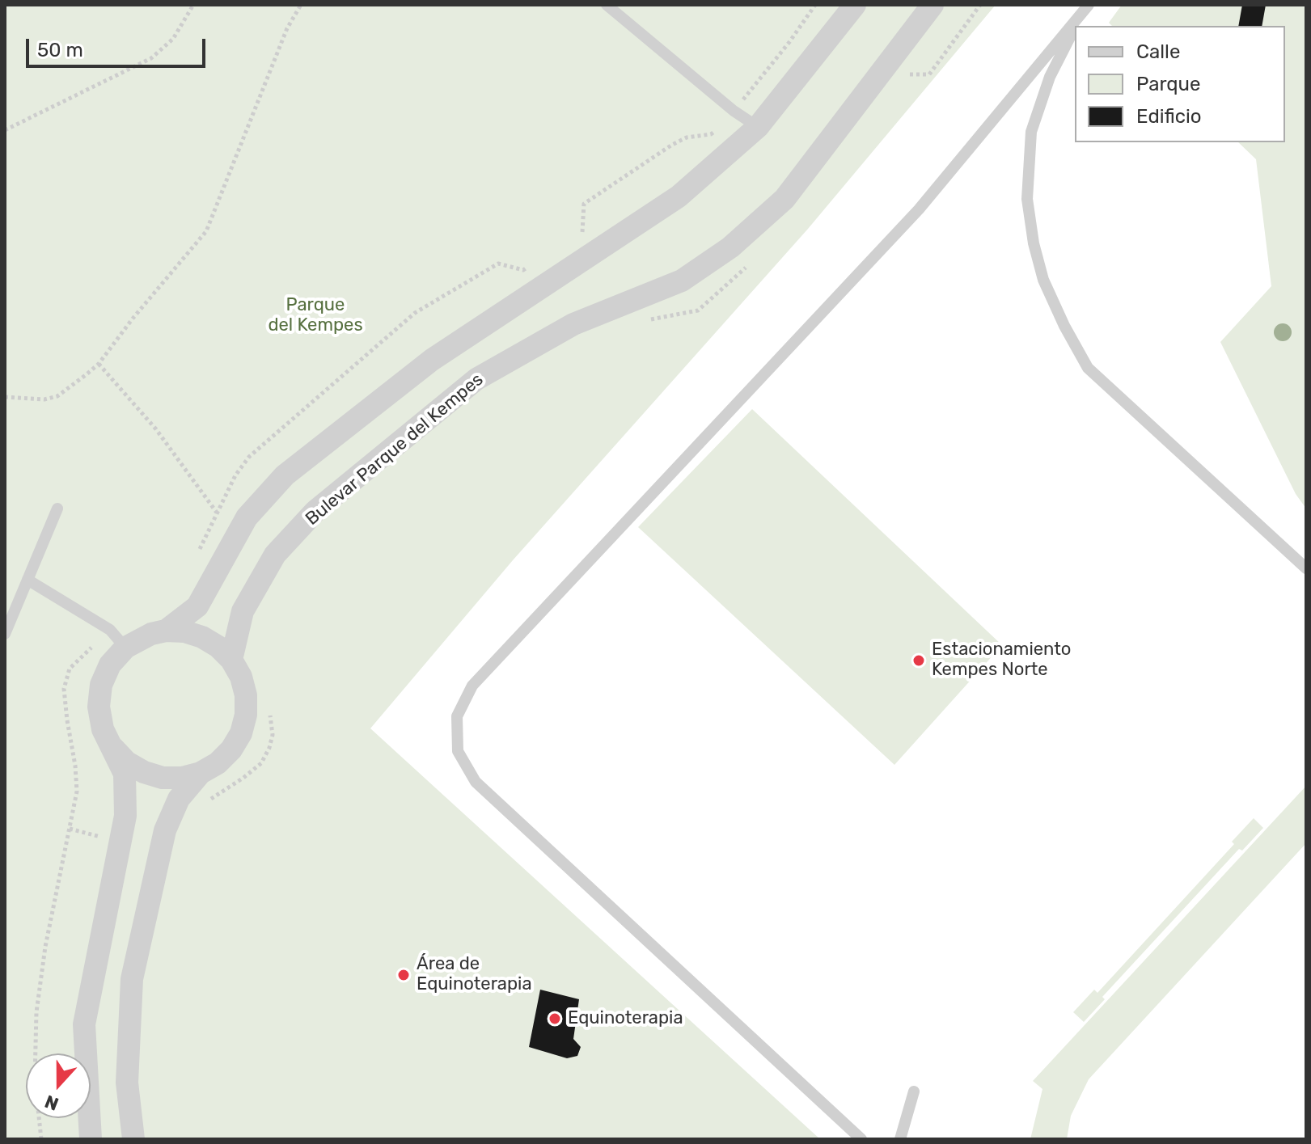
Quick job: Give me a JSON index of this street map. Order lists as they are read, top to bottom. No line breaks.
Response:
{"streets":{"street":["Bulevar Parque del Kempes"]},"parks":["Parque del Kempes"],"places":["Estacionamiento Kempes Norte","Área de Equinoterapia","Equinoterapia"],"legend":["Calle","Parque","Edificio"],"scale_bar":"50 m","north":"bottom"}
